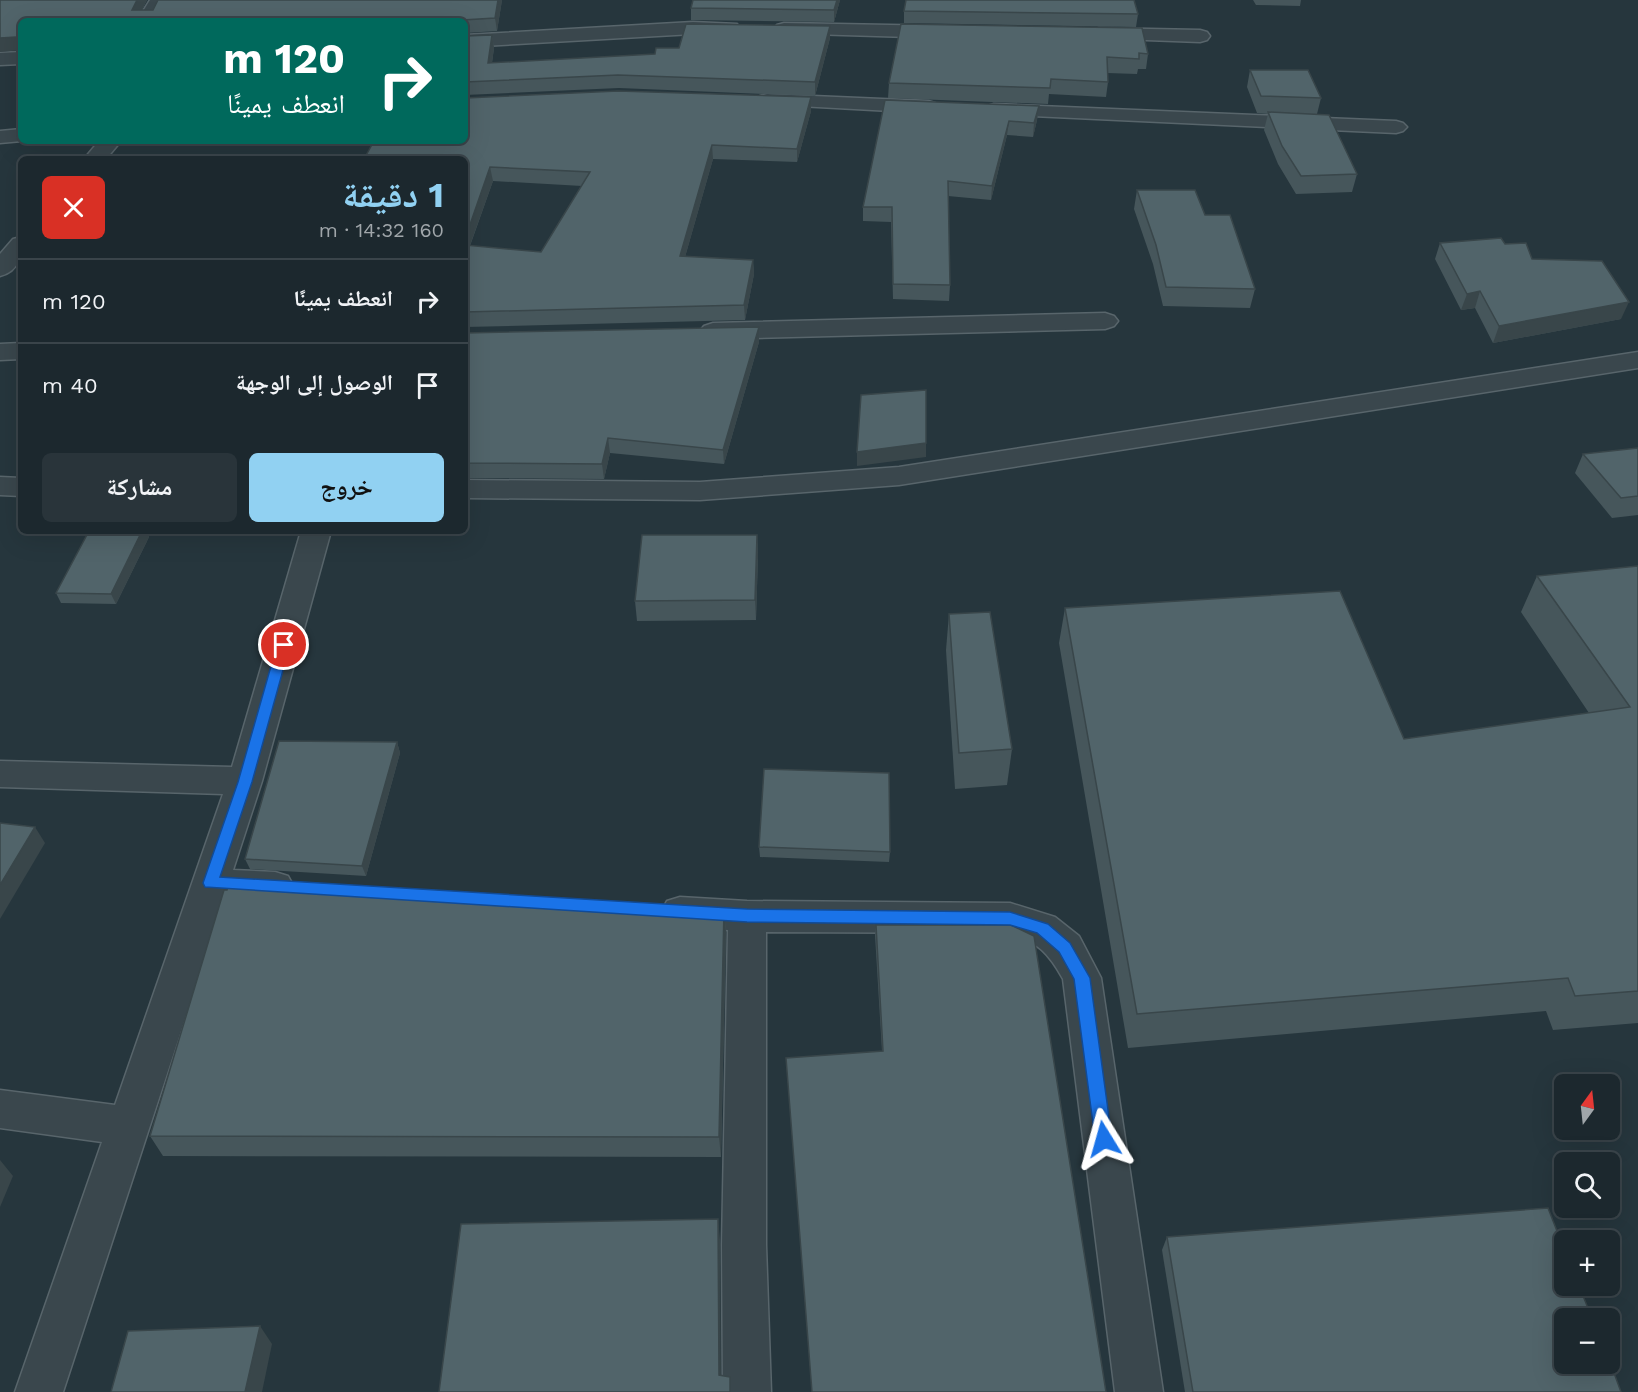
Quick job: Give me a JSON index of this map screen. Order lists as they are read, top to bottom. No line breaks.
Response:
{"north":"top","page":{"turn":["120 m","انعطف يمينًا"],"heading":["1 دقيقة","160 m · 14:32"],"list":[{"name":"انعطف يمينًا","value":"120 m"},{"name":"الوصول إلى الوجهة","value":"40 m"}],"buttons":["خروج","مشاركة"],"map_buttons":["+","−"]}}
